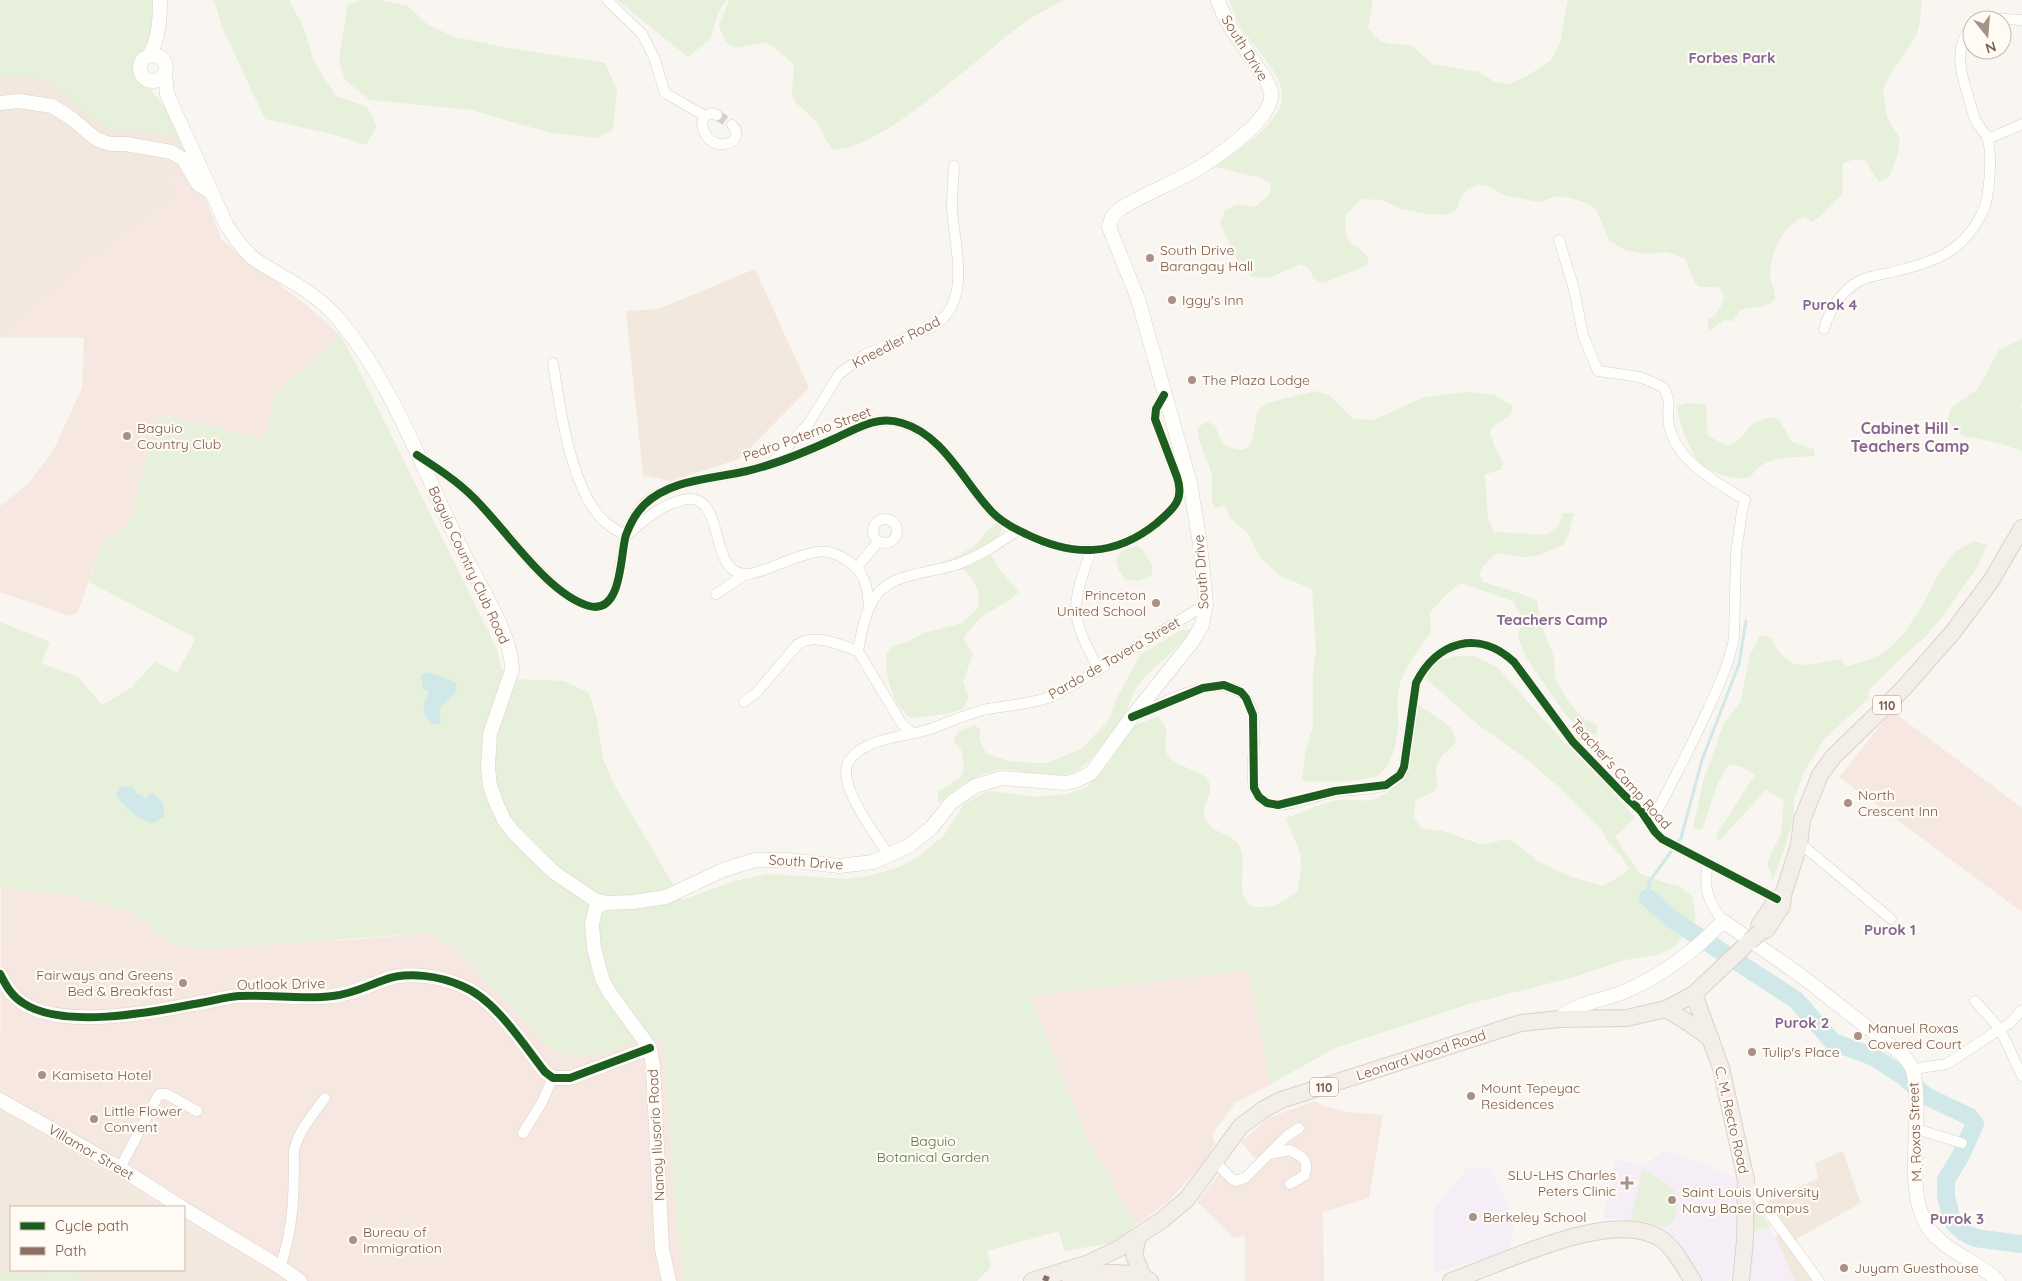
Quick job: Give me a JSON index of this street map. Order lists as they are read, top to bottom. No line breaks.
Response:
{"streets":{"main road":["South Drive","Baguio Country Club Road","110","Outlook Drive","Leonard Wood Road","C. M. Recto Road","M. Roxas Street","Nanoy Ilusorio Road","Villamor Street"],"street":["Kneedler Road","Pedro Paterno Street","Pardo de Tavera Street","Teacher's Camp Road"]},"crossings":[["South Drive","Pedro Paterno Street"],["South Drive","Baguio Country Club Road"],["South Drive","Pardo de Tavera Street"],["South Drive","Teacher's Camp Road"],["Kneedler Road","Pedro Paterno Street"],["Pedro Paterno Street","Baguio Country Club Road"],["Teacher's Camp Road","Leonard Wood Road"],["Teacher's Camp Road","M. Roxas Street"],["Leonard Wood Road","C. M. Recto Road"]],"districts":["Forbes Park","Purok 4","Cabinet Hill - Teachers Camp","Teachers Camp","Purok 1","Purok 2","Purok 3"],"parks":["Baguio Botanical Garden"],"places":{"other":["South Drive Barangay Hall","Iggy's Inn","The Plaza Lodge","Baguio Country Club","Princeton United School","North Crescent Inn","Fairways and Greens Bed & Breakfast","Manuel Roxas Covered Court","Tulip's Place","Kamiseta Hotel","Mount Tepeyac Residences","Little Flower Convent","Saint Louis University Navy Base Campus","Berkeley School","Bureau of Immigration","Juyam Guesthouse"],"health":["SLU-LHS Charles Peters Clinic"]},"legend":["Cycle path","Path"],"north":"bottom"}
